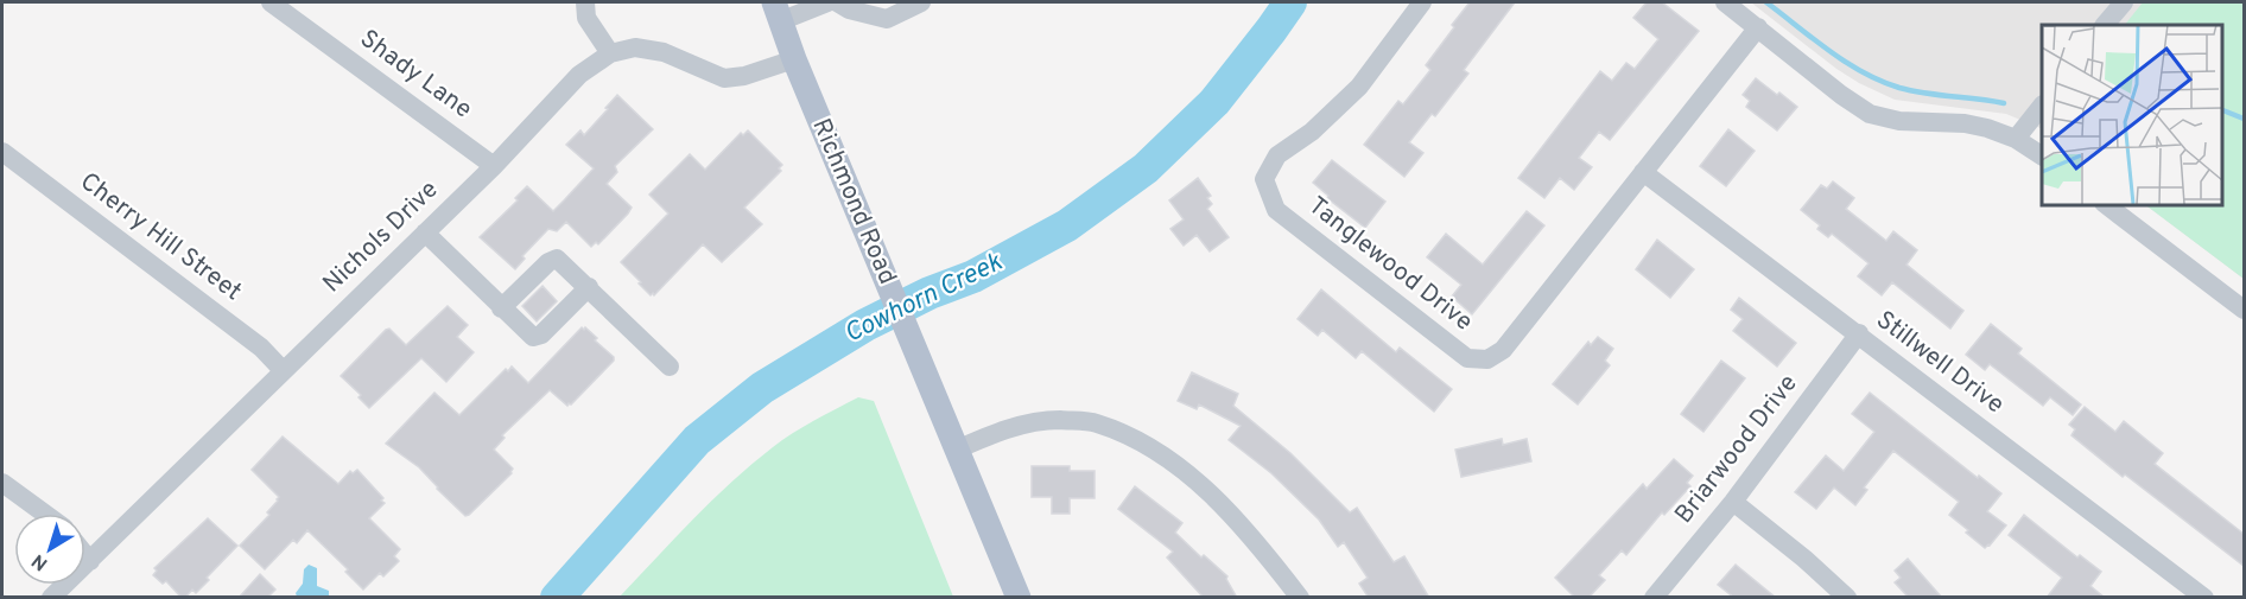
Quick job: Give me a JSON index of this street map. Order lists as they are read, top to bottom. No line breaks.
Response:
{"streets":{"main road":["Richmond Road"],"street":["Shady Lane","Cherry Hill Street","Nichols Drive","Tanglewood Drive","Stillwell Drive","Briarwood Drive"]},"crossings":[["Shady Lane","Nichols Drive"],["Richmond Road","Nichols Drive"],["Cherry Hill Street","Nichols Drive"],["Tanglewood Drive","Stillwell Drive"],["Stillwell Drive","Briarwood Drive"]],"water":["Cowhorn Creek"],"north":"bottom left"}
